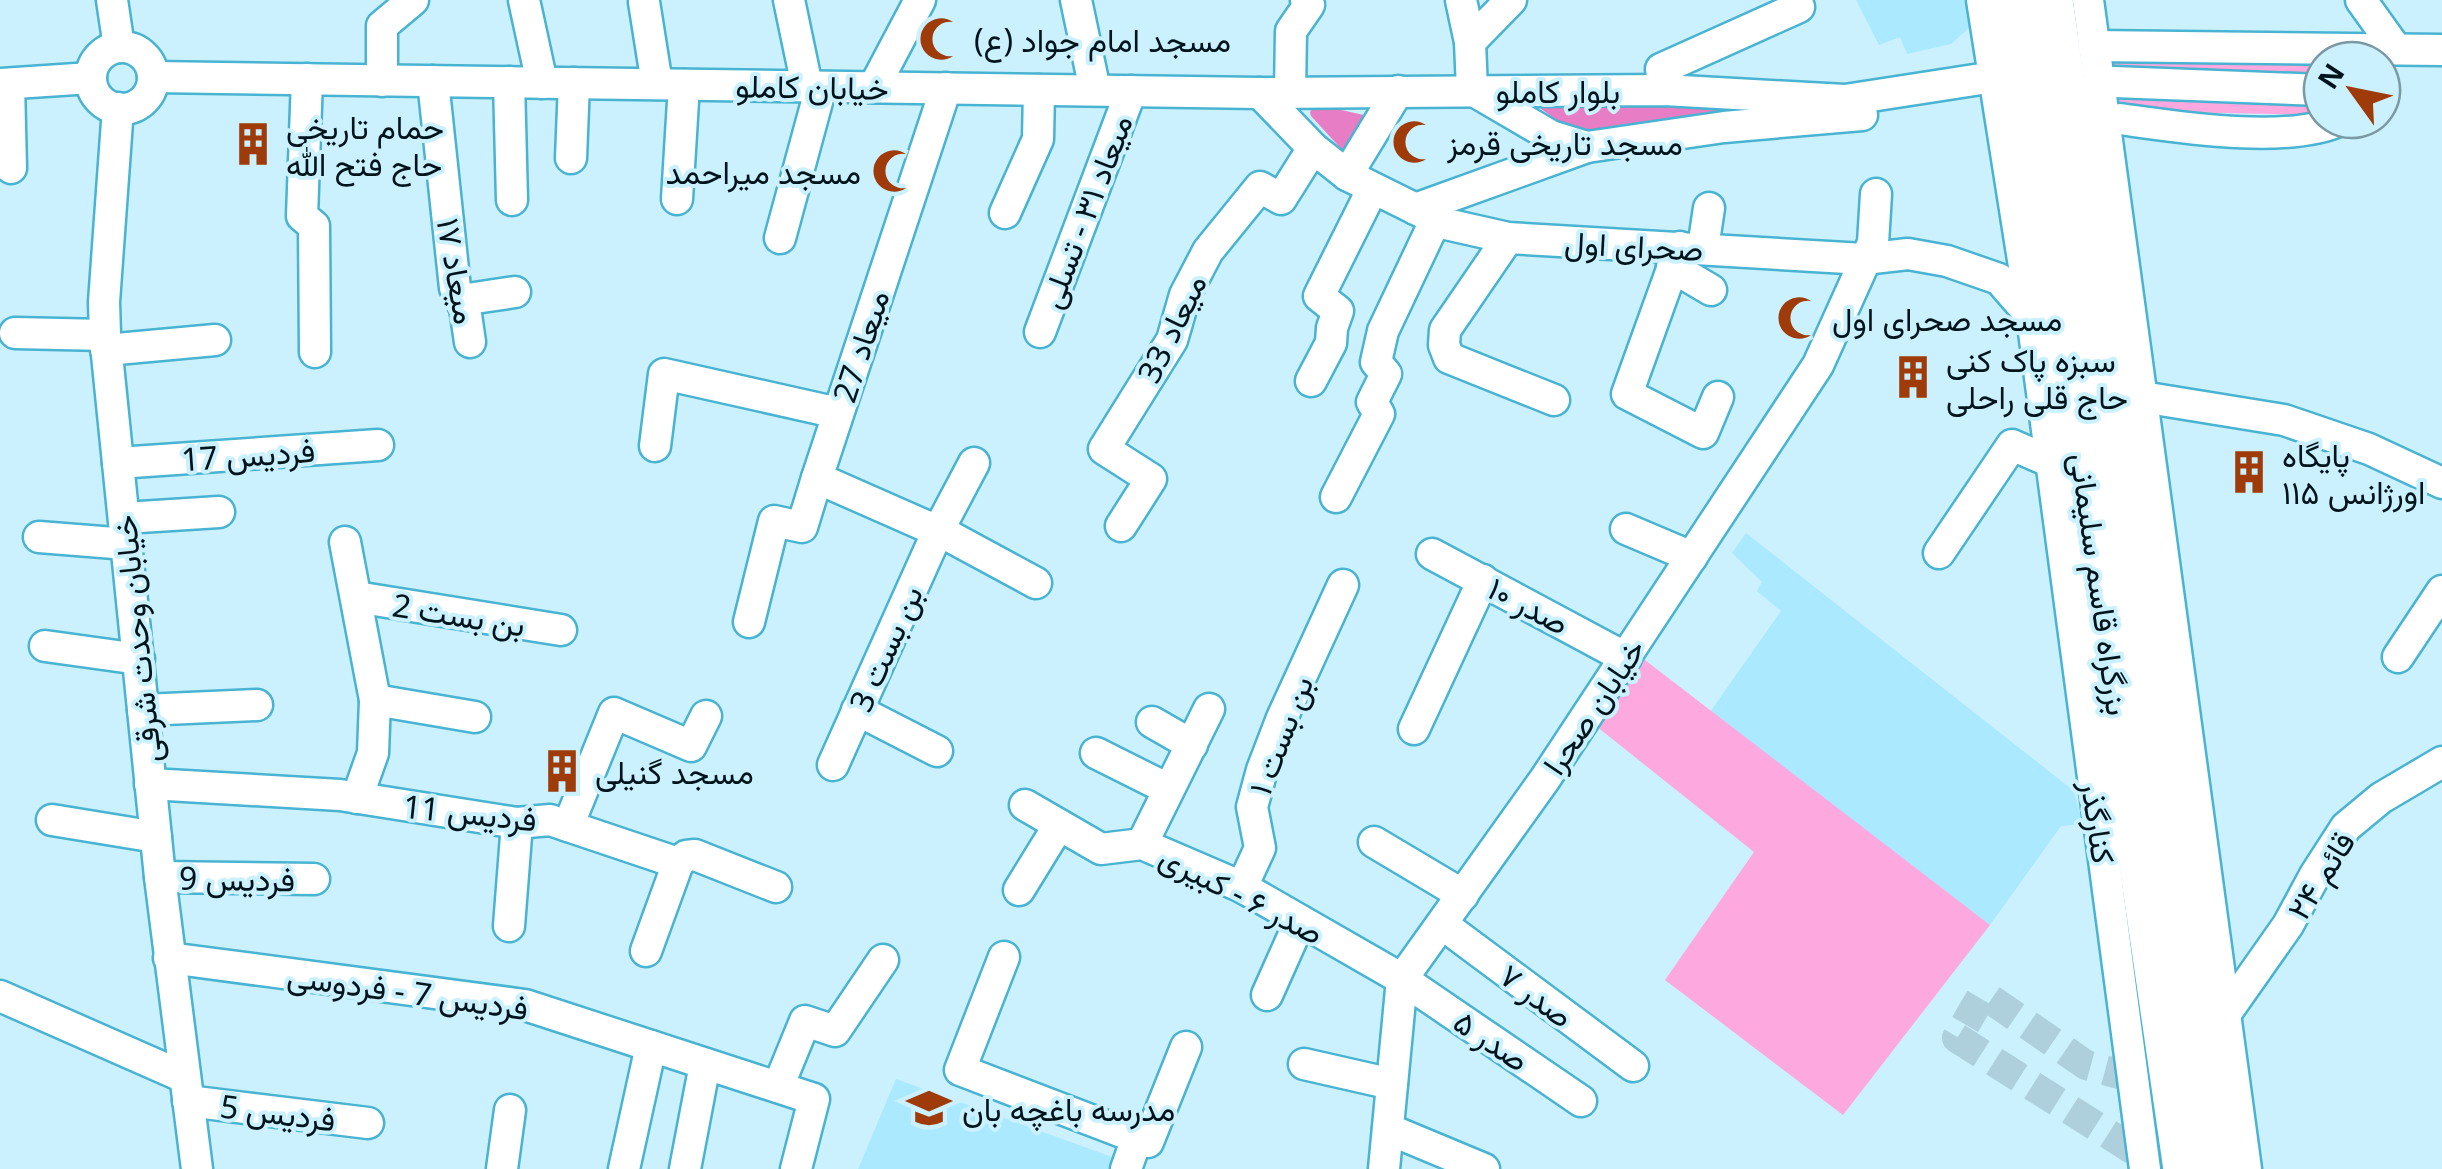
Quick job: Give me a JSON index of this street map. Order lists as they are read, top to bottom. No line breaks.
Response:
{"streets":{"highway":["بزرگراه قاسم سلیمانی"],"street":["خیابان کاملو","بلوار کاملو","میعاد ۳۱ - تسلی","صحرای اول","میعاد ۱۷","میعاد 33","میعاد 27","فردیس 17","صدر ۱۰","بن بست 2","خیابان وحدت شرقی","بن بست 3","خیابان صحرا","بن بست ۱","فردیس 11","کنارگذر","قائم ۲۴","فردیس 9","صدر ۶ - کبیری","فردیس 7 - فردوسی","صدر ۷","صدر ۵","فردیس 5"]},"crossings":[["خیابان کاملو","بلوار کاملو"],["خیابان کاملو","میعاد ۳۱ - تسلی"],["خیابان کاملو","صحرای اول"],["خیابان کاملو","میعاد ۱۷"],["خیابان کاملو","میعاد 27"],["خیابان کاملو","خیابان وحدت شرقی"],["بلوار کاملو","کنارگذر"],["صحرای اول","میعاد 33"],["صحرای اول","خیابان صحرا"],["صحرای اول","کنارگذر"],["فردیس 17","خیابان وحدت شرقی"],["صدر ۱۰","خیابان صحرا"],["خیابان وحدت شرقی","فردیس 11"],["خیابان وحدت شرقی","فردیس 9"],["خیابان وحدت شرقی","فردیس 7 - فردوسی"],["خیابان وحدت شرقی","فردیس 5"],["خیابان صحرا","صدر ۶ - کبیری"],["خیابان صحرا","صدر ۷"],["خیابان صحرا","صدر ۵"],["بن بست ۱","صدر ۶ - کبیری"],["صدر ۶ - کبیری","صدر ۵"]],"places":{"mosque":["مسجد امام جواد (ع)","مسجد تاریخی قرمز","مسجد میراحمد","مسجد صحرای اول"],"building":["حمام تاریخی حاج فتح الله","سبزه پاک کنی حاج قلی راحلی","پایگاه اورژانس ۱۱۵","مسجد گنیلی"],"school or university":["مدرسه باغچه بان"]},"north":"top left"}
